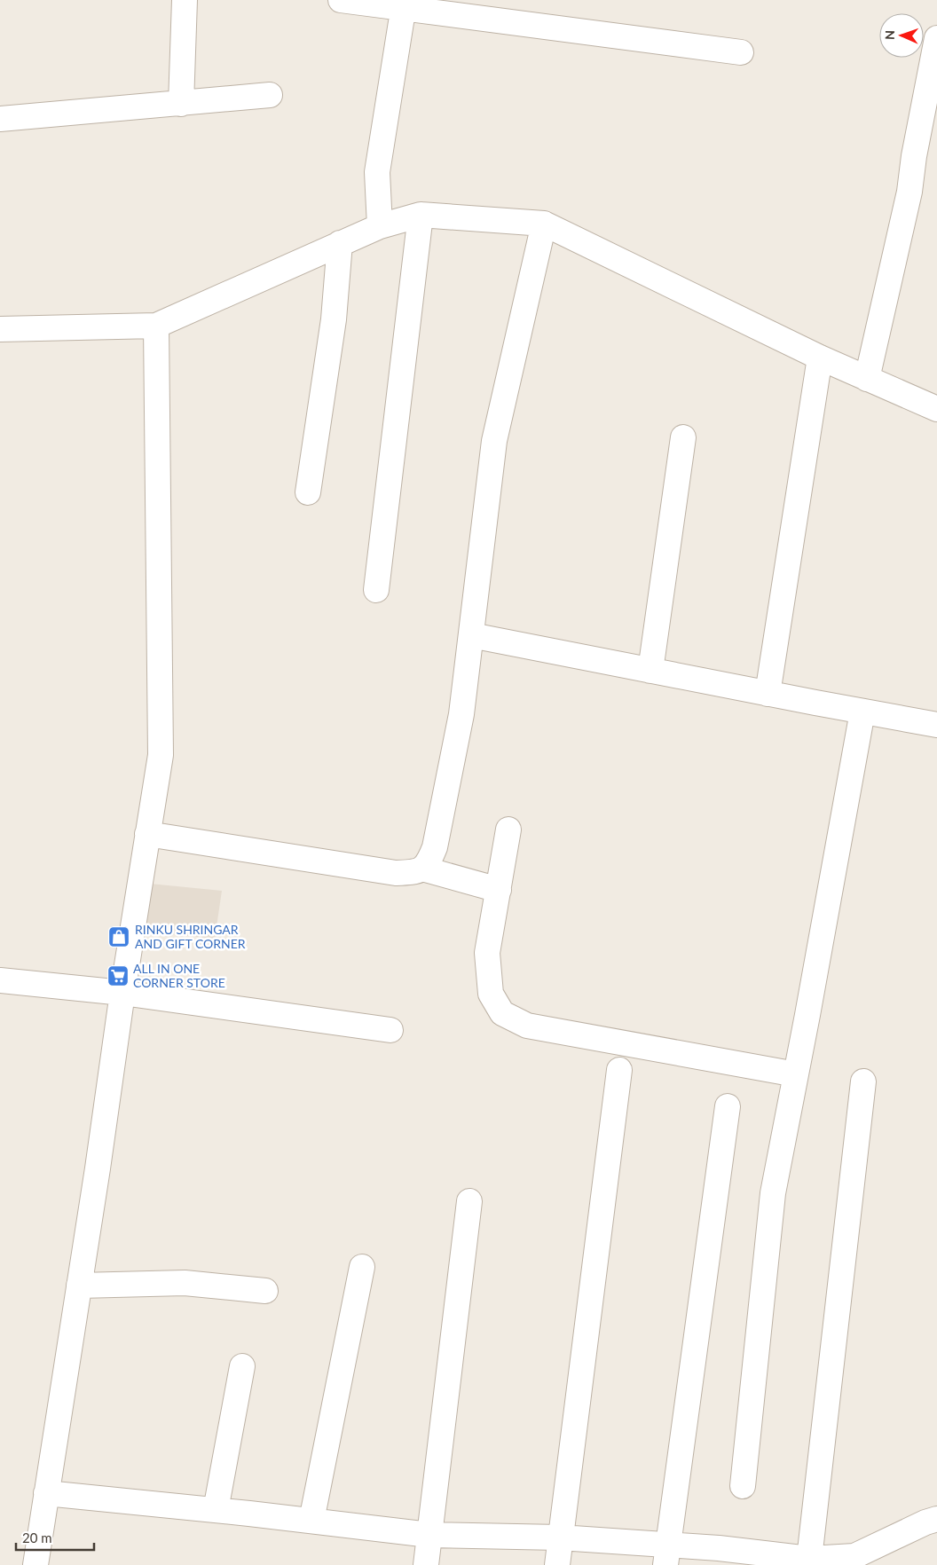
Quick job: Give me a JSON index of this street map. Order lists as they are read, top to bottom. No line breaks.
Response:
{"places":{"shop":["RINKU SHRINGAR AND GIFT CORNER"],"supermarket":["ALL IN ONE CORNER STORE"]},"scale_bar":"20 m","north":"left"}
